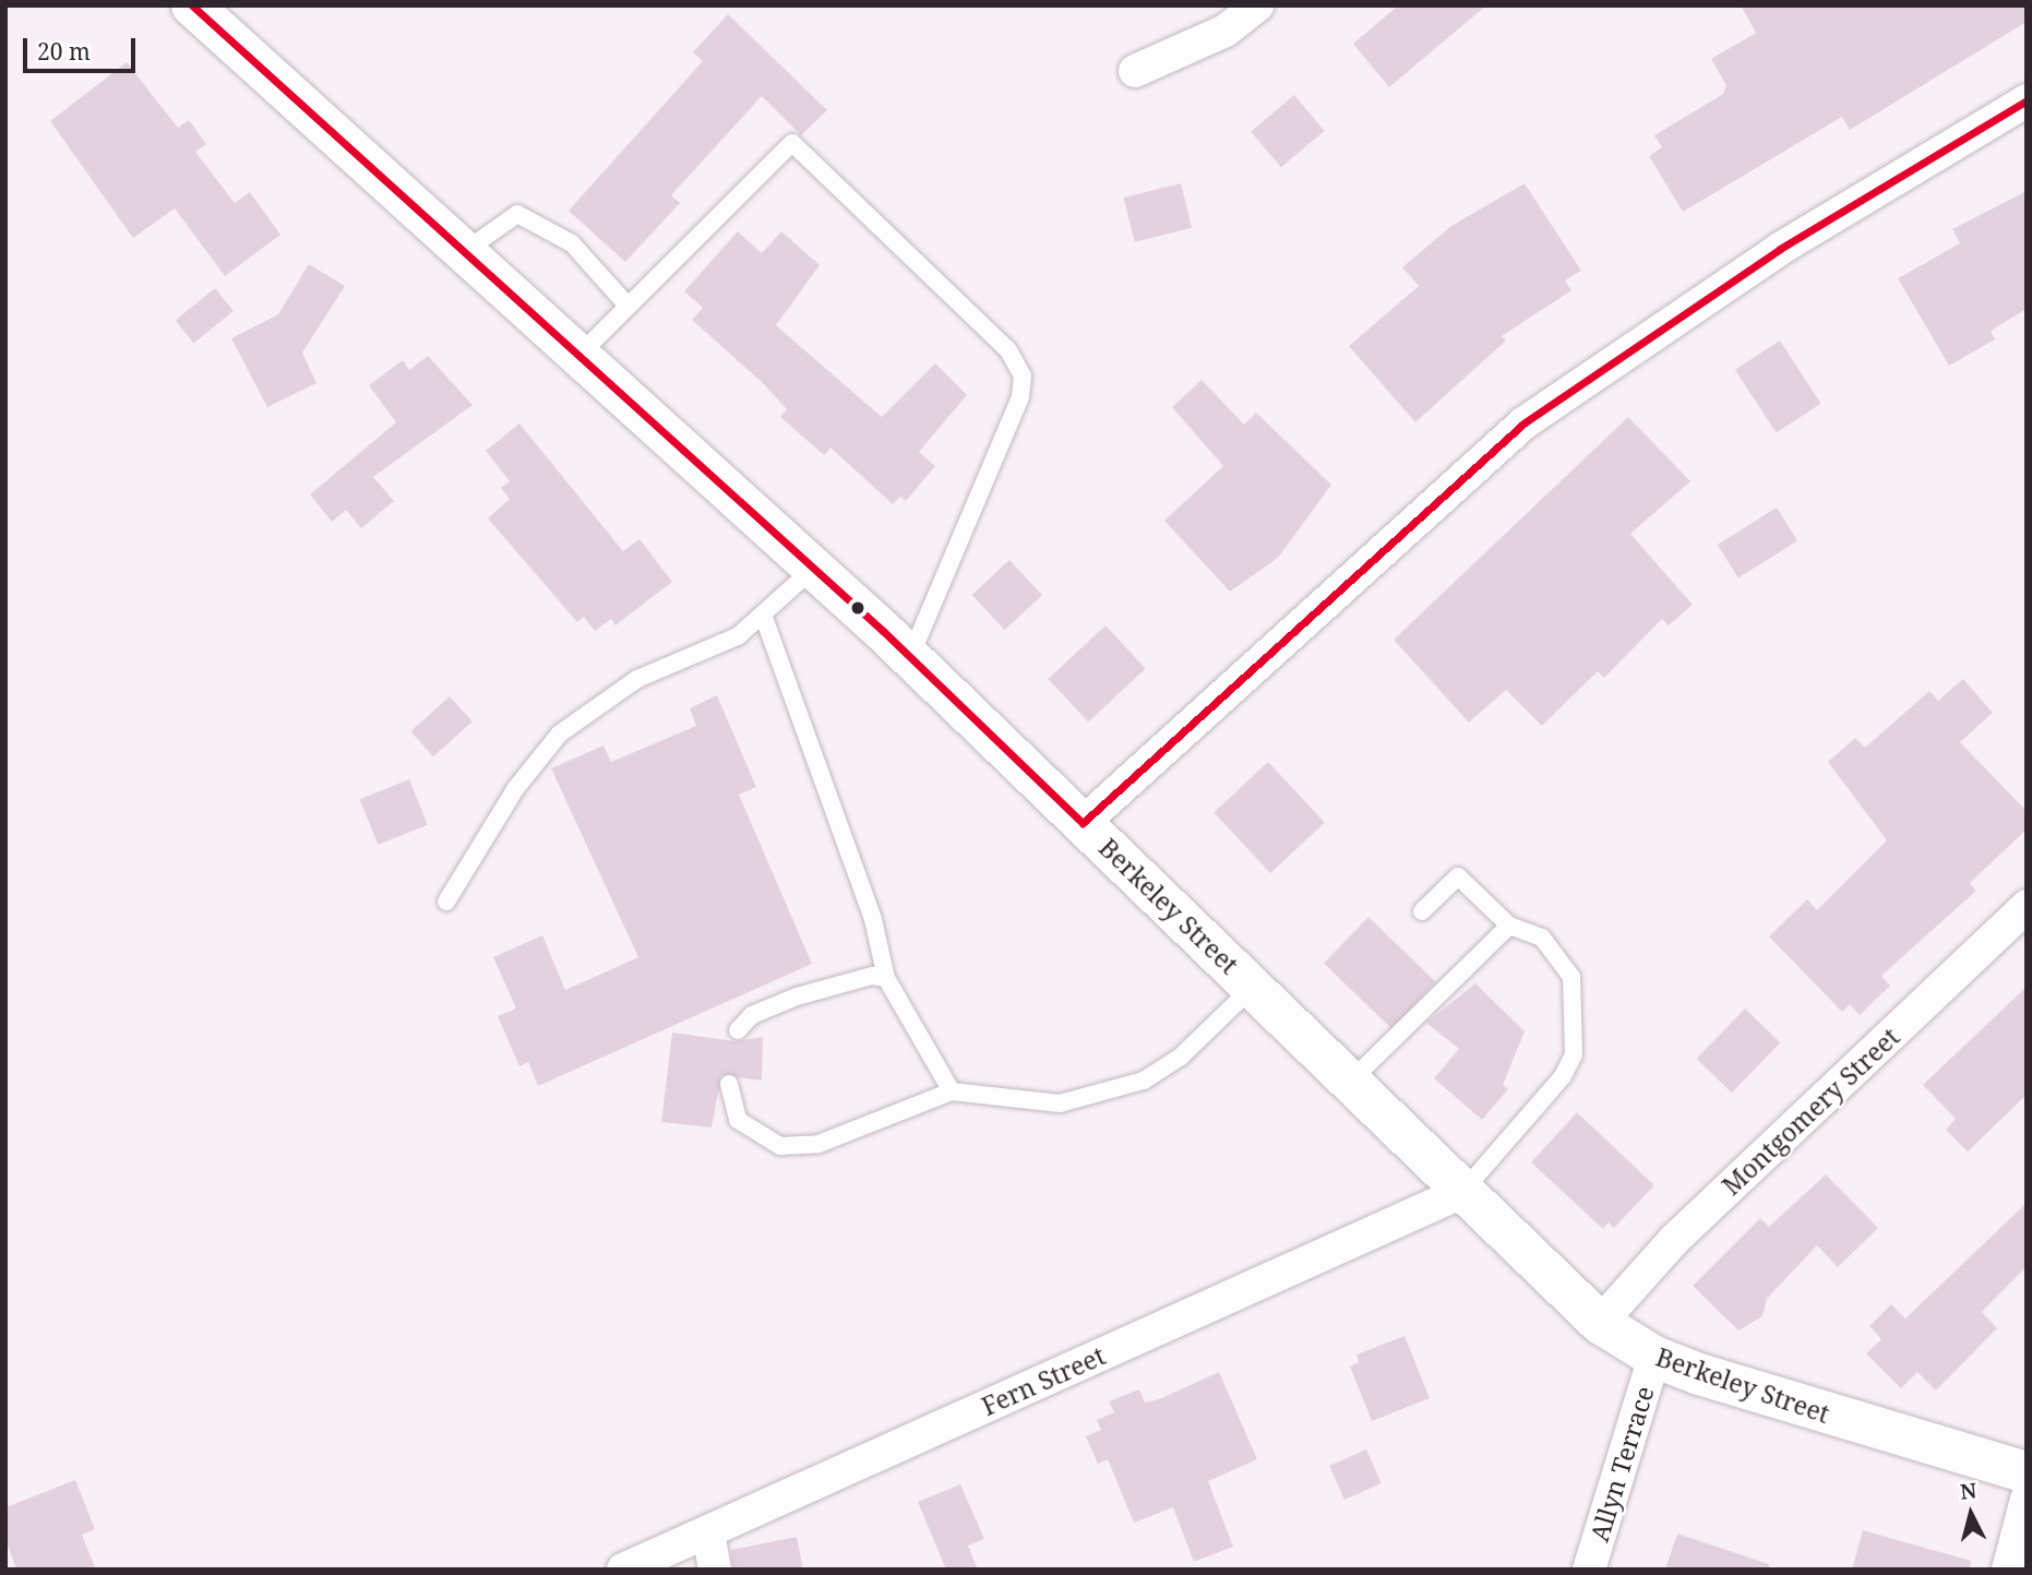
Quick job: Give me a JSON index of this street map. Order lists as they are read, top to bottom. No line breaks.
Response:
{"streets":{"street":["Berkeley Street","Montgomery Street","Fern Street","Allyn Terrace"]},"crossings":[["Berkeley Street","Montgomery Street"],["Berkeley Street","Fern Street"],["Berkeley Street","Allyn Terrace"]],"scale_bar":"20 m","north":"top"}
